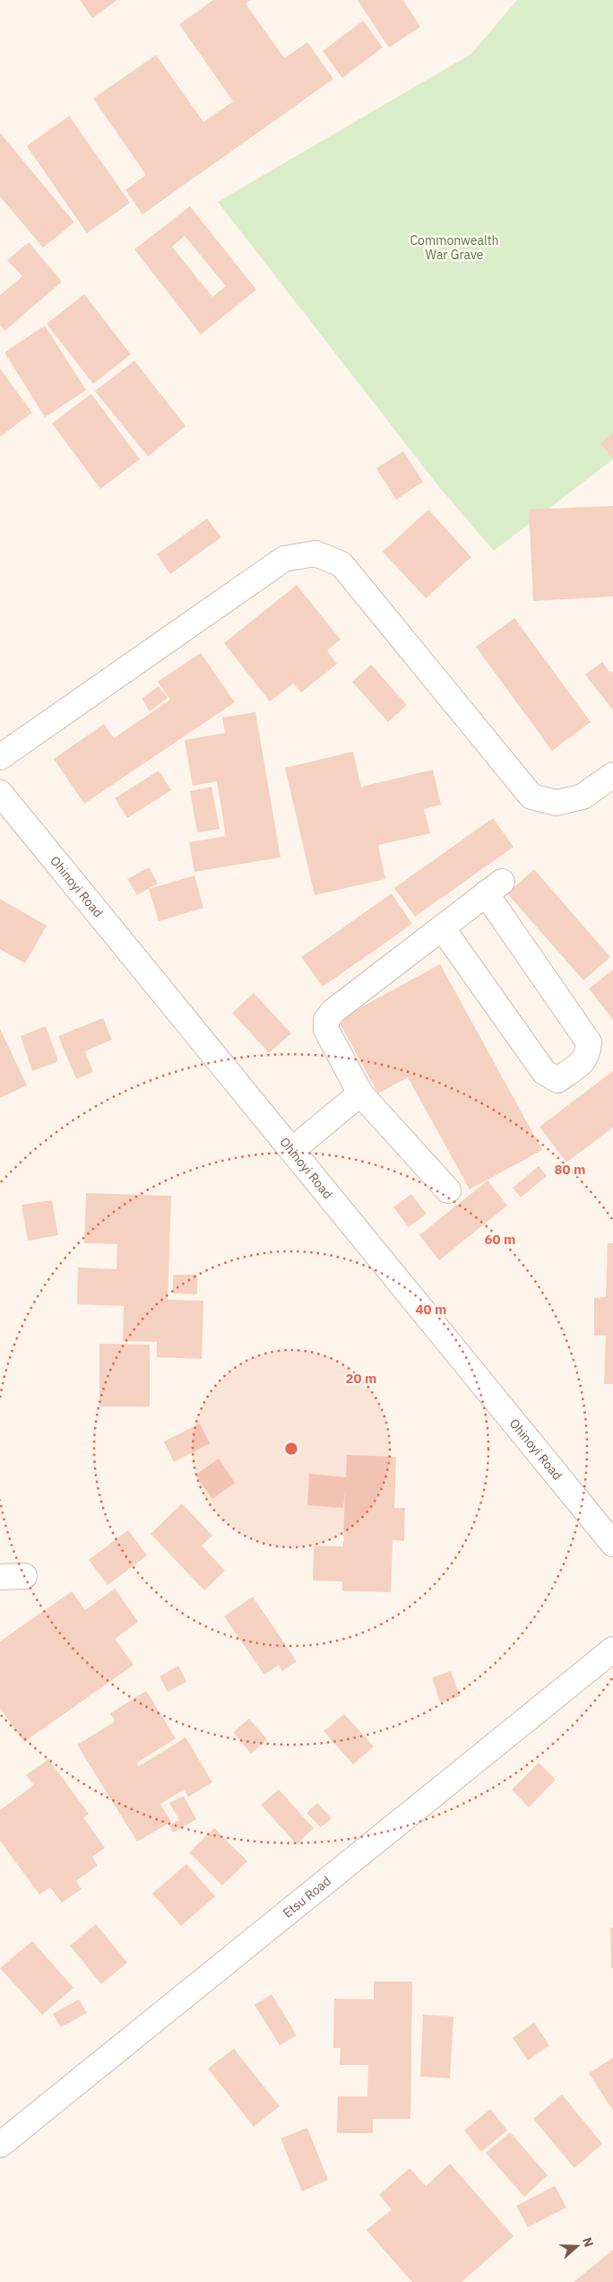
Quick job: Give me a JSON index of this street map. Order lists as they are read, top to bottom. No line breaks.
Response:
{"streets":{"street":["Ohinoyi Road","Etsu Road"]},"parks":["Commonwealth War Grave"],"north":"right","rings":["80 m","60 m","40 m","20 m"]}
